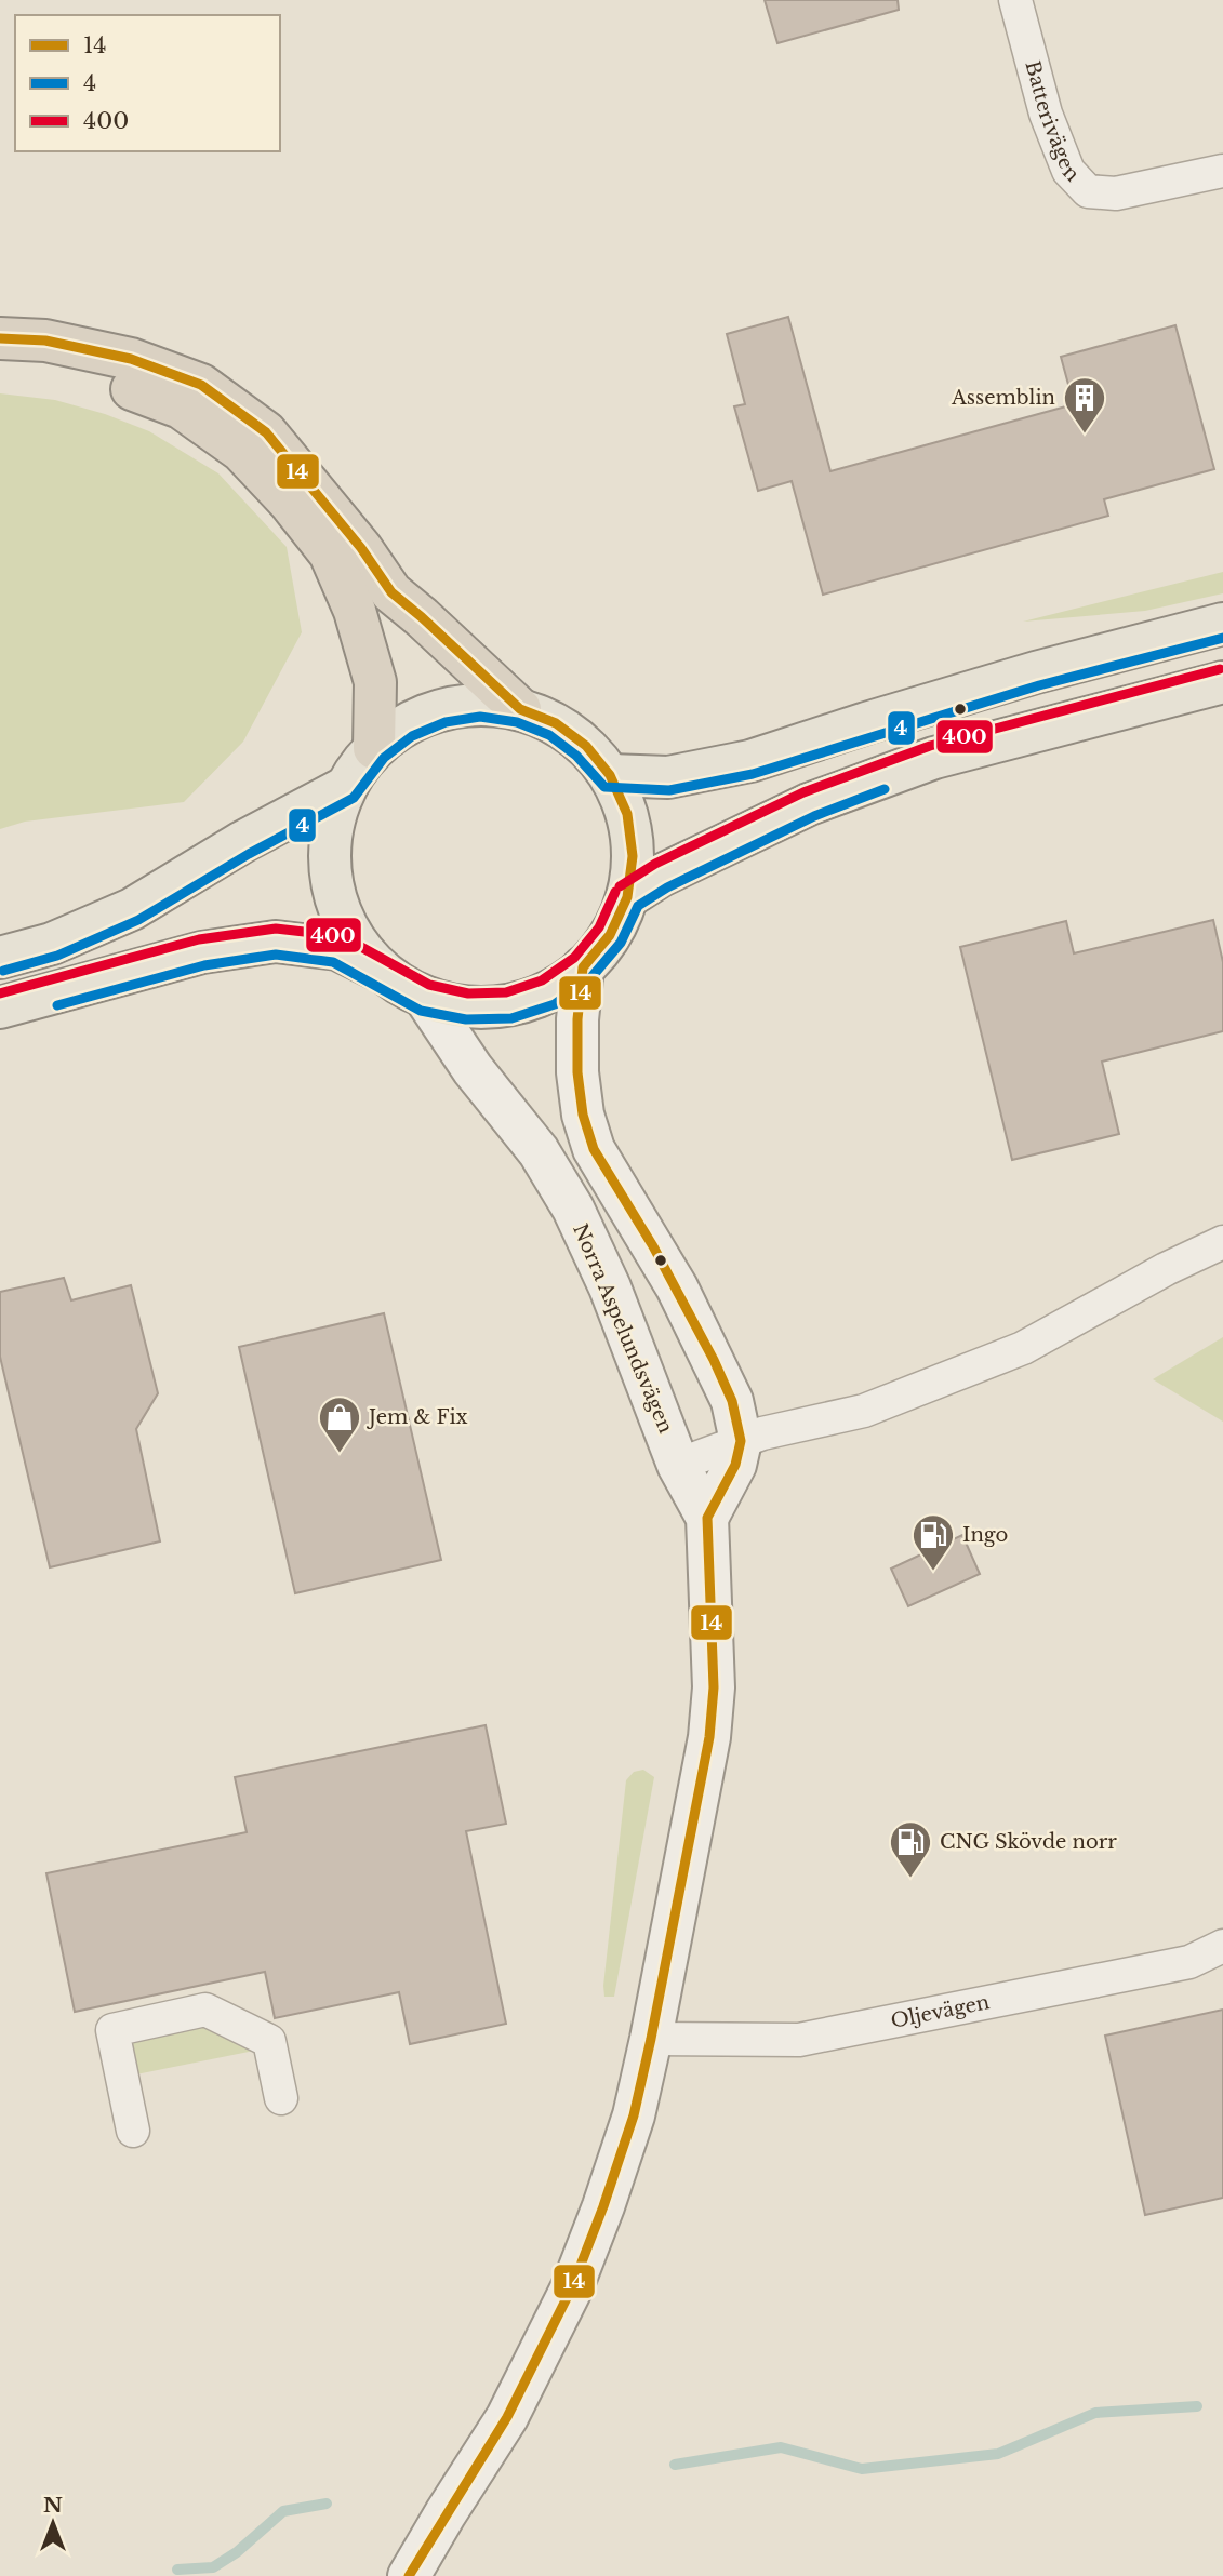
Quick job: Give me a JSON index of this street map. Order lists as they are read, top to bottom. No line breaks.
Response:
{"streets":{"street":["Batterivägen","Norra Aspelundsvägen","Oljevägen"]},"crossings":[["Norra Aspelundsvägen","Oljevägen"]],"places":{"building":["Assemblin"],"shop":["Jem & Fix"],"fuel station":["Ingo","CNG Skövde norr"]},"lines":["transit line 14","transit line 4","transit line 400"],"legend":["14","4","400"],"north":"top"}
